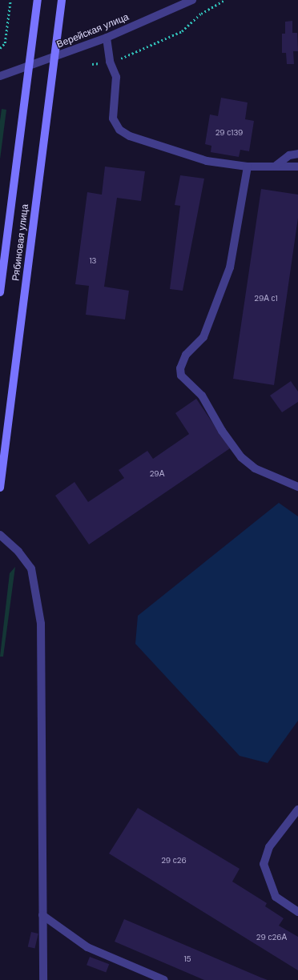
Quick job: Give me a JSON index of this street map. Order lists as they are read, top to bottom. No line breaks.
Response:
{"streets":{"main road":["Рябиновая улица"],"street":["Верейская улица"]},"crossings":[["Верейская улица","Рябиновая улица"]],"house_numbers":["29 с139","13","29А с1","29А","29 с26","29 с26А","15"]}
